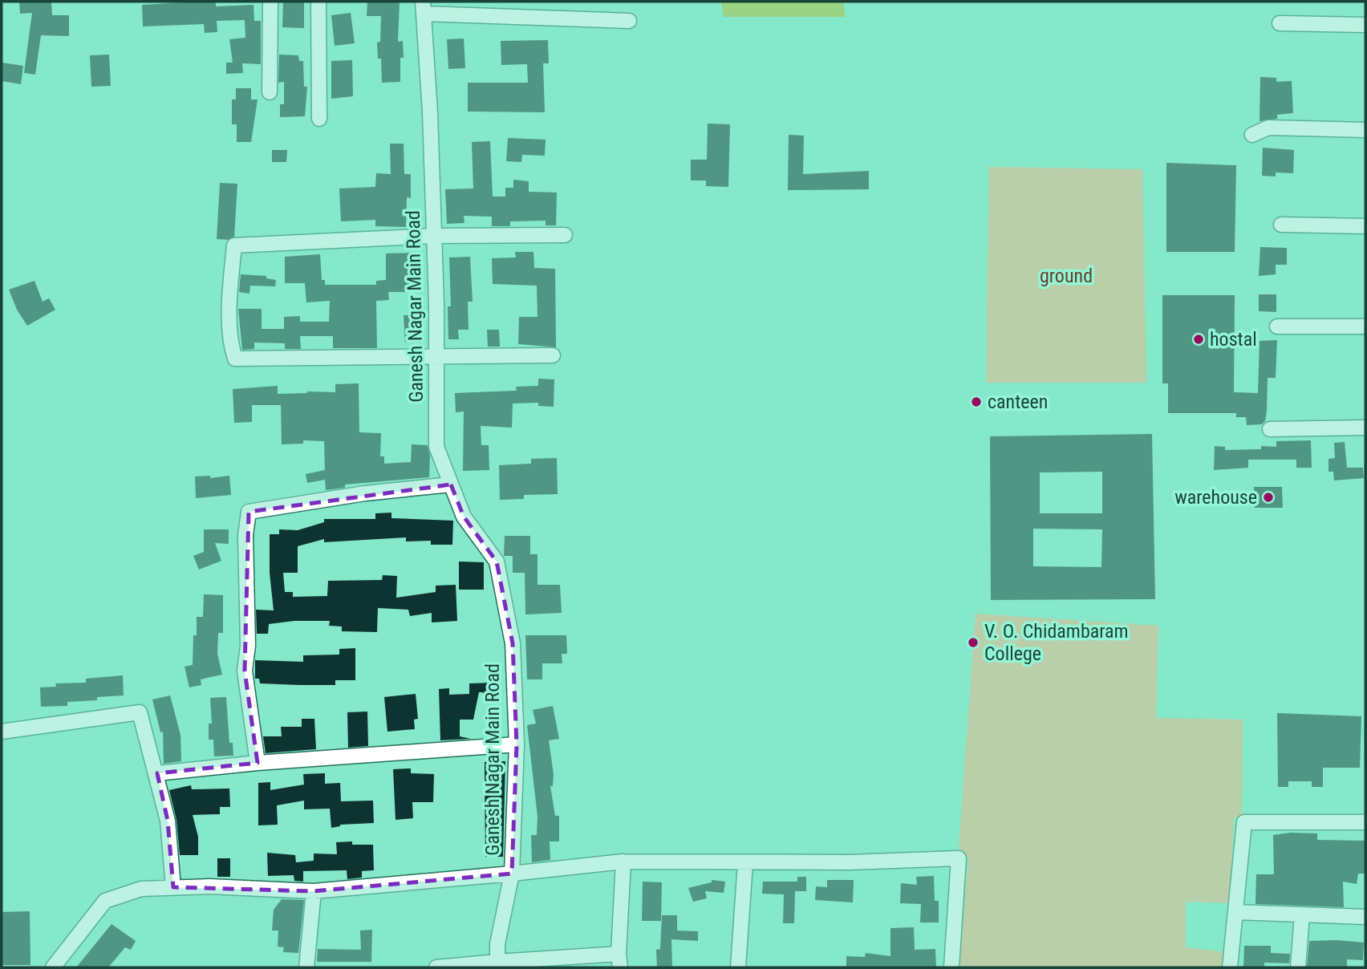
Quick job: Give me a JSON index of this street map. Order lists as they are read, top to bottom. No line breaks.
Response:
{"streets":{"street":["Ganesh Nagar Main Road"]},"parks":["ground"],"places":["hostal","canteen","warehouse","V. O. Chidambaram College"]}
